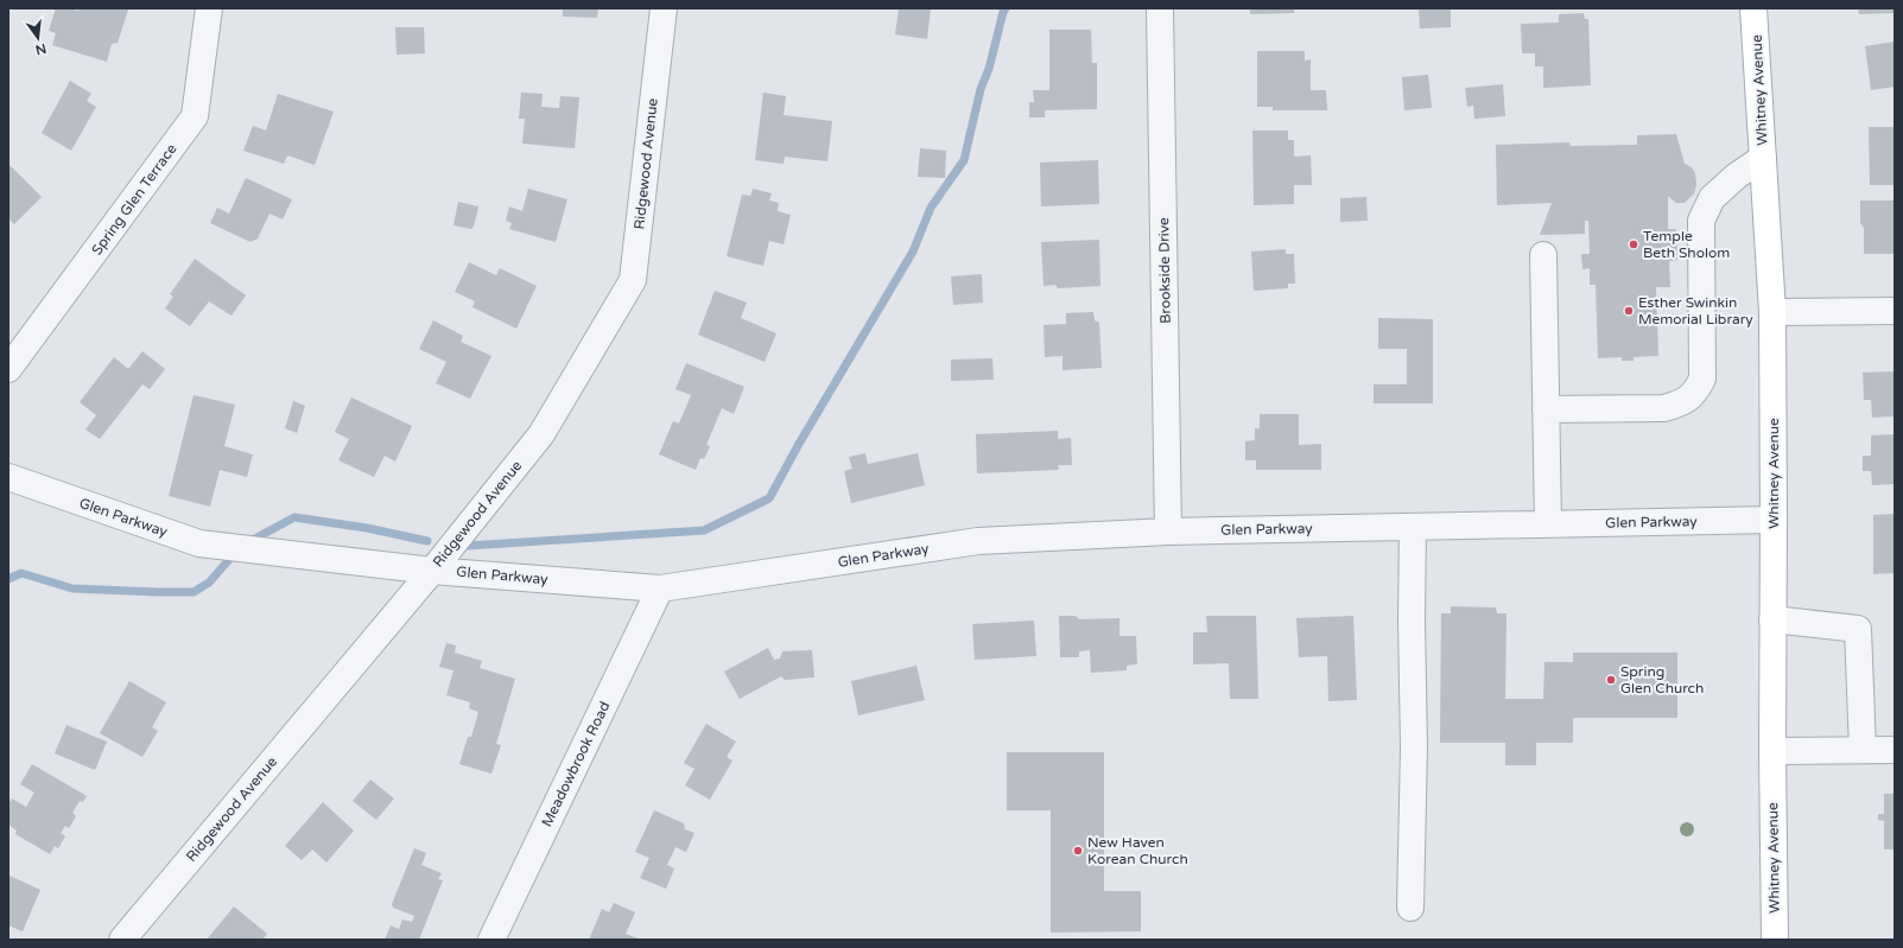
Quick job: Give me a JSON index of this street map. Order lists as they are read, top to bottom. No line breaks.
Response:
{"streets":{"main road":["Whitney Avenue"],"street":["Ridgewood Avenue","Spring Glen Terrace","Brookside Drive","Glen Parkway","Meadowbrook Road"]},"crossings":[["Whitney Avenue","Glen Parkway"],["Ridgewood Avenue","Glen Parkway"],["Brookside Drive","Glen Parkway"],["Glen Parkway","Meadowbrook Road"]],"places":["Temple Beth Sholom","Esther Swinkin Memorial Library","Spring Glen Church","New Haven Korean Church"],"north":"bottom"}
